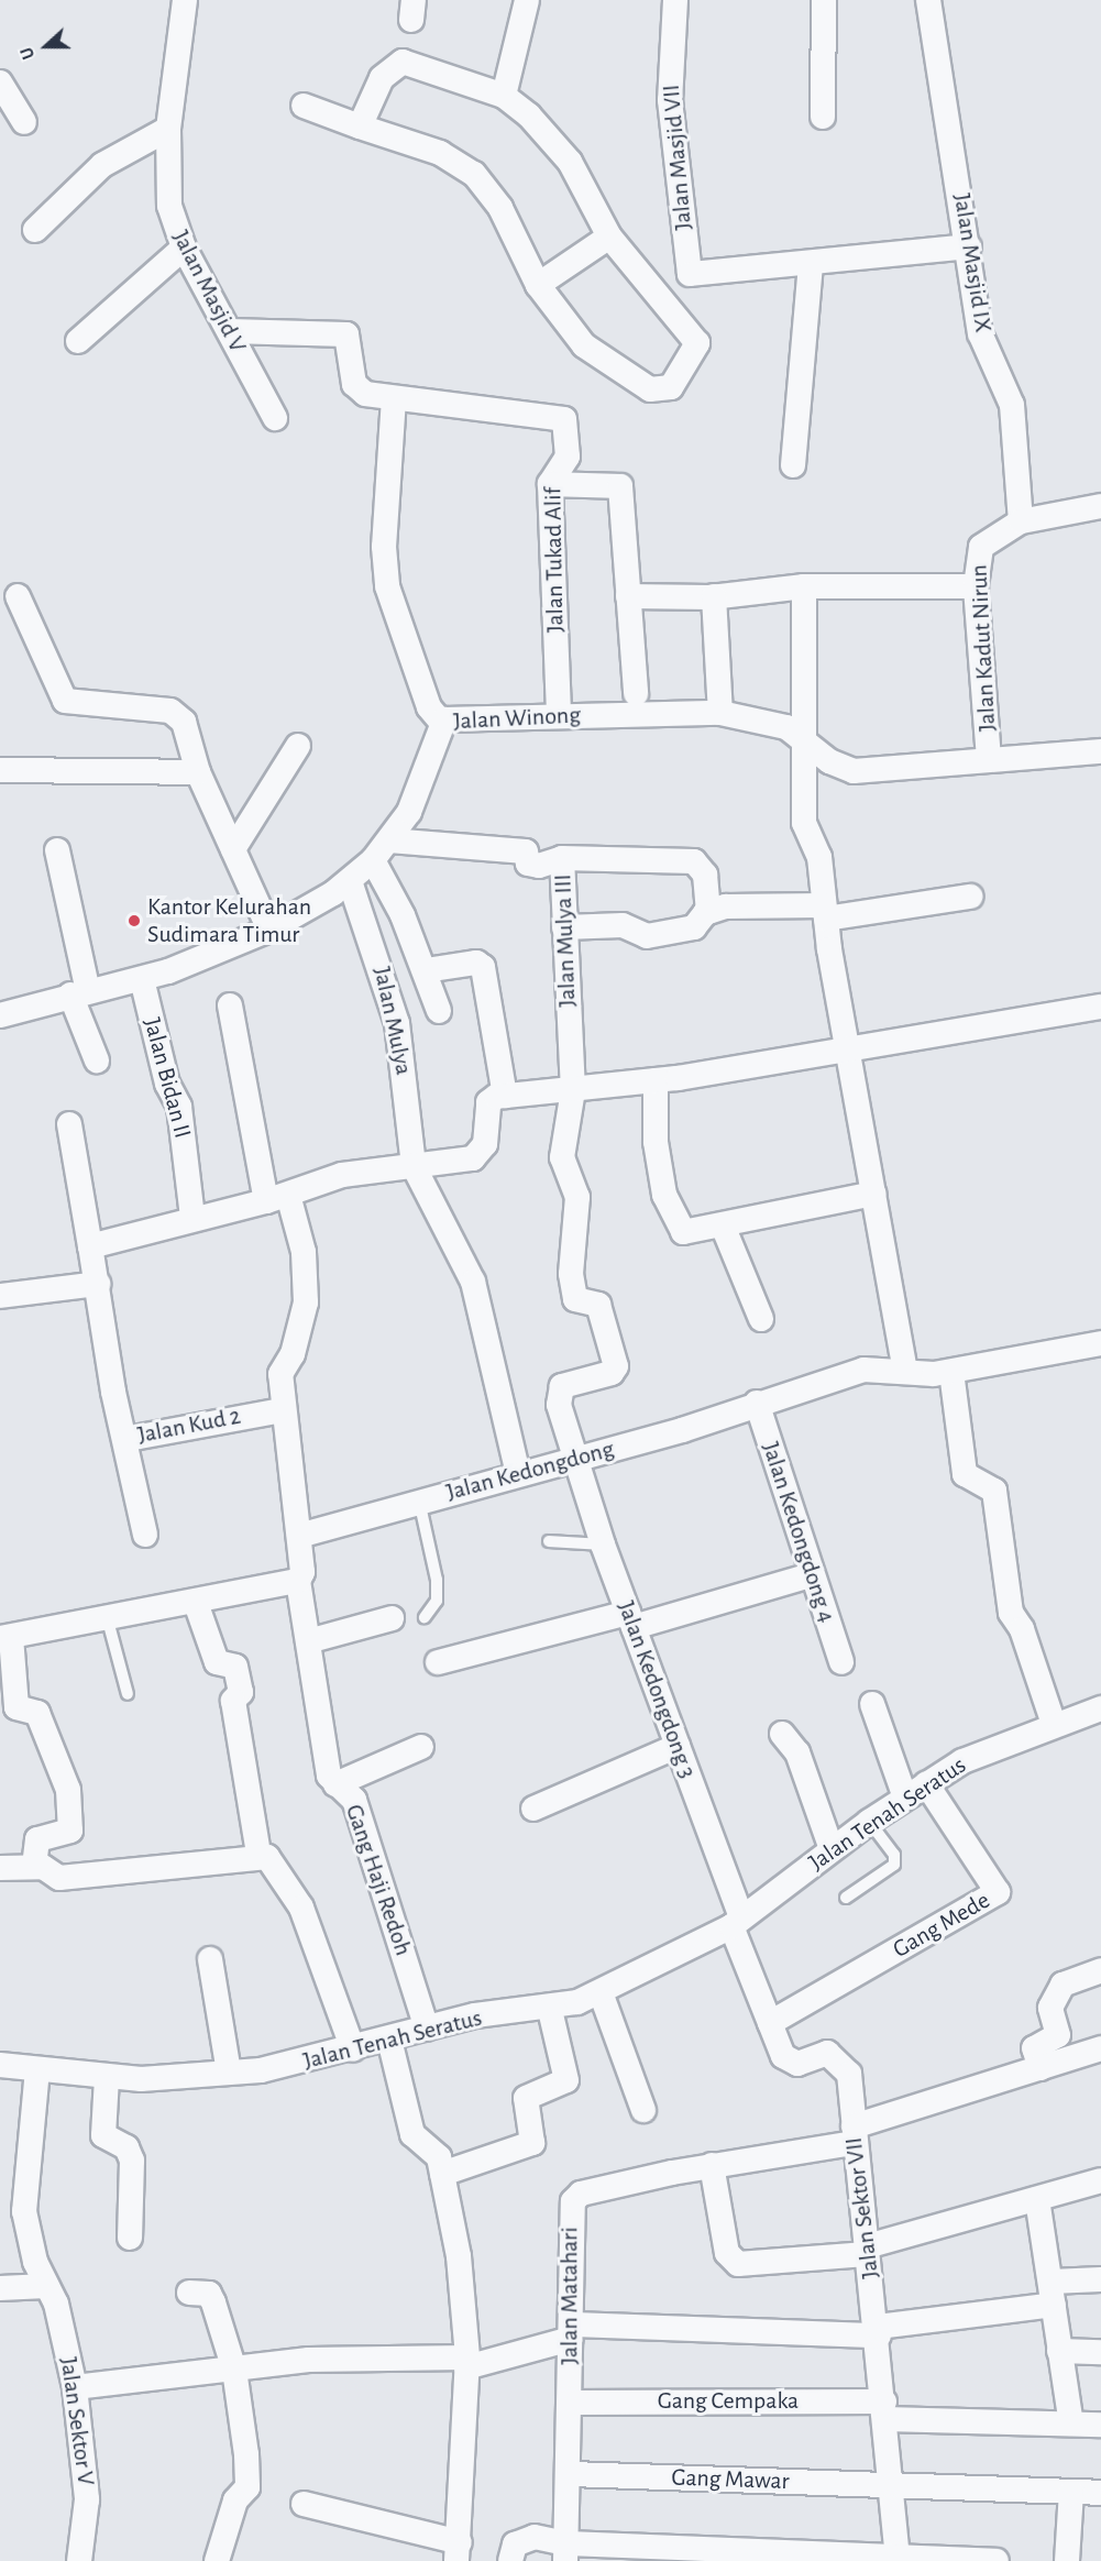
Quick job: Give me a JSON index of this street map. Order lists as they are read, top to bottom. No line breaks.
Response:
{"streets":{"street":["Jalan Masjid VII","Jalan Masjid IX","Jalan Masjid V","Jalan Tukad Alif","Jalan Kadut Nirun","Jalan Winong","Jalan Mulya III","Jalan Mulya","Jalan Bidan II","Jalan Kud 2","Jalan Kedongdong","Jalan Kedongdong 4","Jalan Kedongdong 3","Jalan Tenah Seratus","Gang Haji Redoh","Gang Mede","Jalan Sektor VII","Jalan Matahari","Gang Cempaka","Jalan Sektor V","Gang Mawar"]},"crossings":[["Jalan Masjid IX","Jalan Kadut Nirun"],["Jalan Masjid V","Jalan Tukad Alif"],["Jalan Tukad Alif","Jalan Winong"],["Jalan Kadut Nirun","Jalan Winong"],["Jalan Winong","Jalan Mulya III"],["Jalan Winong","Jalan Mulya"],["Jalan Winong","Jalan Bidan II"],["Jalan Mulya III","Jalan Kedongdong"],["Jalan Mulya III","Jalan Kedongdong 3"],["Jalan Kedongdong","Jalan Kedongdong 4"],["Jalan Kedongdong","Jalan Kedongdong 3"],["Jalan Kedongdong 3","Jalan Tenah Seratus"],["Jalan Kedongdong 3","Jalan Sektor VII"],["Jalan Tenah Seratus","Gang Haji Redoh"],["Jalan Tenah Seratus","Gang Mede"],["Jalan Tenah Seratus","Jalan Sektor VII"],["Jalan Tenah Seratus","Jalan Sektor V"],["Gang Mede","Jalan Sektor VII"],["Jalan Sektor VII","Jalan Matahari"],["Jalan Sektor VII","Gang Cempaka"],["Jalan Sektor VII","Gang Mawar"],["Jalan Matahari","Gang Cempaka"],["Jalan Matahari","Gang Mawar"]],"places":["Kantor Kelurahan Sudimara Timur"],"north":"left"}
